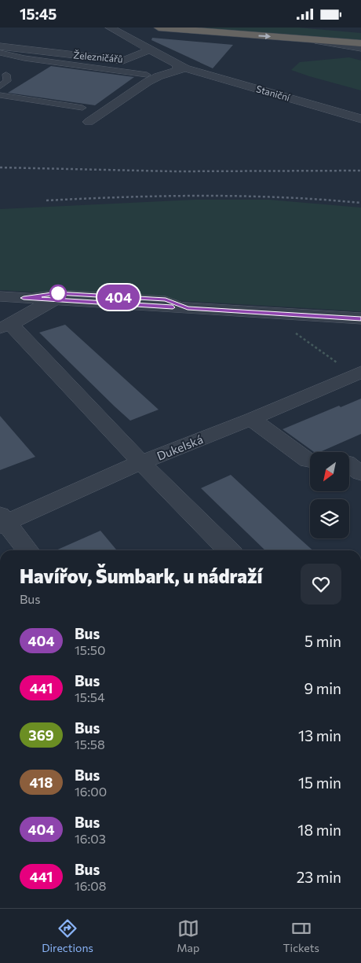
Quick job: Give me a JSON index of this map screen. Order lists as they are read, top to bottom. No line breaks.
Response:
{"streets":{"street":["Železničářů","Staniční","Dukelská"]},"crossings":[["Železničářů","Staniční"]],"lines":["bus line 404"],"north":"bottom left","page":{"status":"15:45","on_map":"404","heading":["Havířov, Šumbark, u nádraží","Bus"],"list":[{"mark":"404","name":"Bus","note":"15:50","value":"5 min"},{"mark":"441","name":"Bus","note":"15:54","value":"9 min"},{"mark":"369","name":"Bus","note":"15:58","value":"13 min"},{"mark":"418","name":"Bus","note":"16:00","value":"15 min"},{"mark":"404","name":"Bus","note":"16:03","value":"18 min"},{"mark":"441","name":"Bus","note":"16:08","value":"23 min"}],"tabs":["Directions","Map","Tickets"]}}
